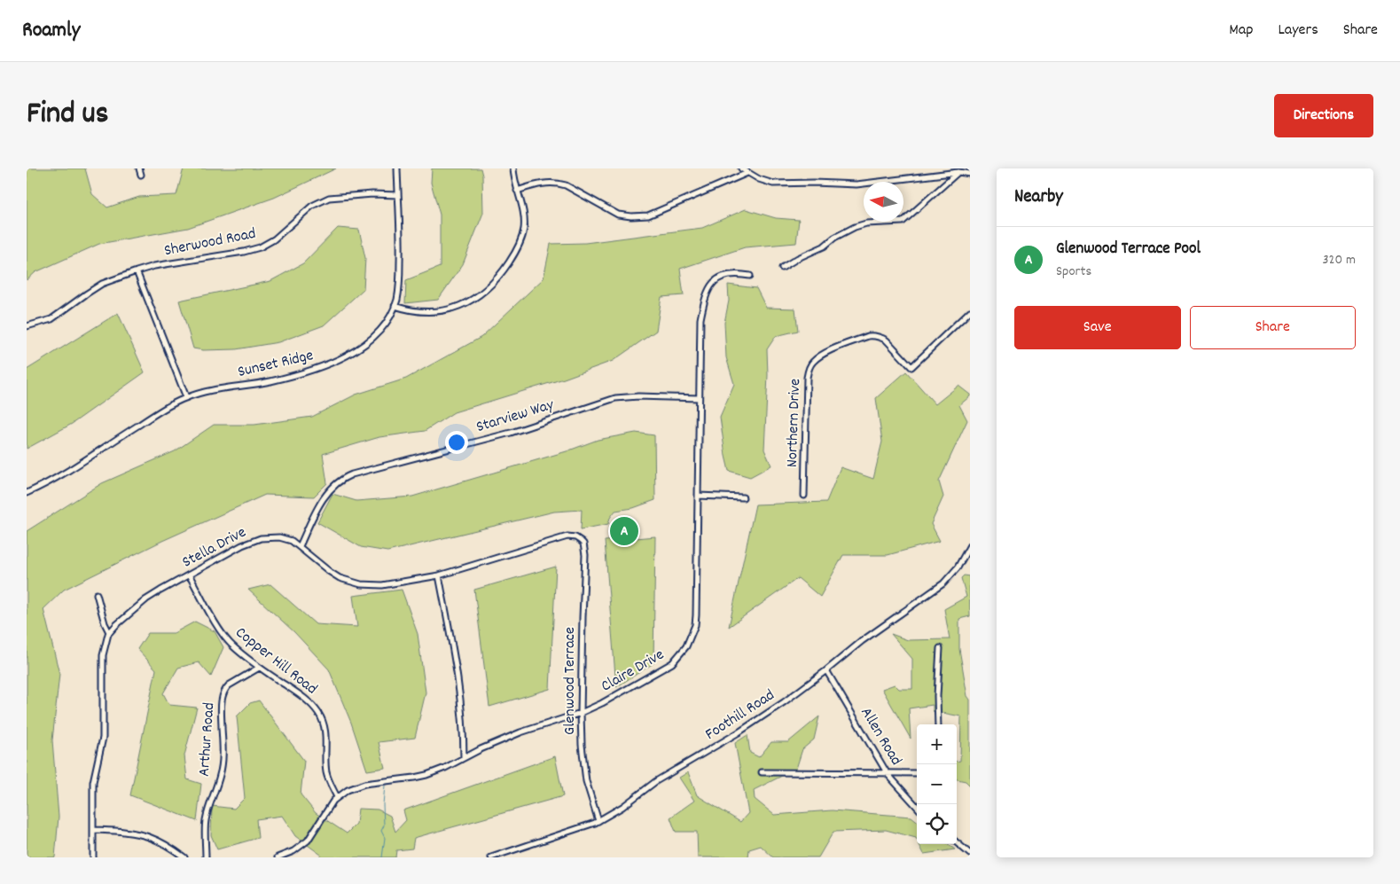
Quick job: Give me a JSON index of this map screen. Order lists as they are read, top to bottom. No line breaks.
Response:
{"streets":{"street":["Sherwood Road","Sunset Ridge","Starview Way","Northern Drive","Stella Drive","Copper Hill Road","Claire Drive","Glenwood Terrace","Foothill Road","Allen Road","Arthur Road"]},"crossings":[["Sherwood Road","Sunset Ridge"],["Starview Way","Stella Drive"],["Starview Way","Claire Drive"],["Stella Drive","Copper Hill Road"],["Stella Drive","Glenwood Terrace"],["Copper Hill Road","Claire Drive"],["Copper Hill Road","Arthur Road"],["Claire Drive","Glenwood Terrace"],["Glenwood Terrace","Foothill Road"],["Foothill Road","Allen Road"]],"north":"left","page":{"header":"Roamly","nav":["Map","Layers","Share"],"title":"Find us","buttons":["Directions",["Save","Share"]],"heading":"Nearby","list":[{"mark":"A","name":"Glenwood Terrace Pool","note":"Sports","value":"320 m"}],"pins":"A","map_buttons":["+","−"]}}
